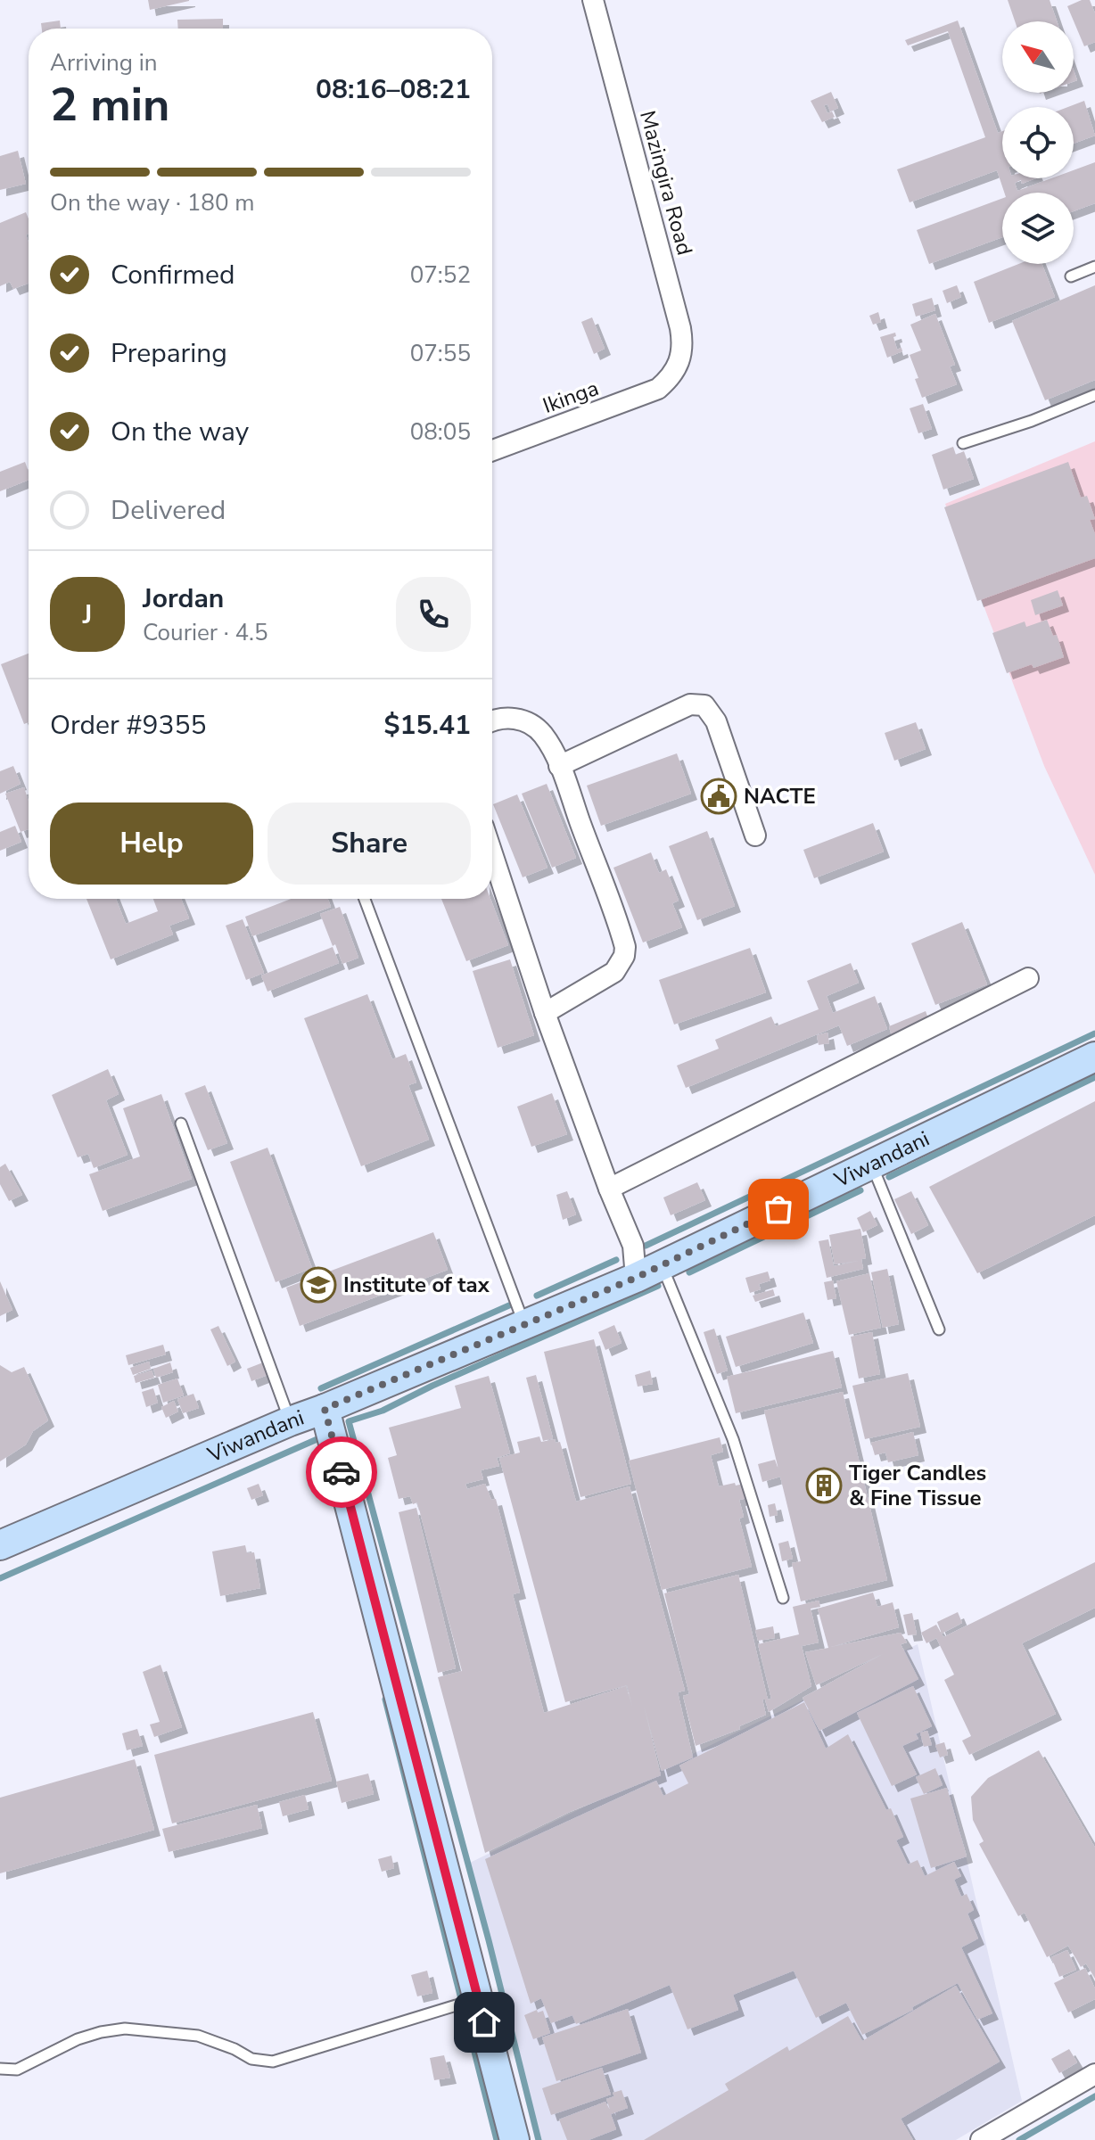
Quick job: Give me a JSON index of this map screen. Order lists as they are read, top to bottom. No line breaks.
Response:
{"streets":{"street":["Mazingira Road","Ikinga","Viwandani"]},"crossings":[["Mazingira Road","Ikinga"]],"places":{"public building":["NACTE"],"school or university":["Institute of tax"],"building":["Tiger Candles & Fine Tissue"]},"north":"top left","page":{"heading":["2 min","Arriving in","08:16–08:21"],"panel":["Jordan","Courier · 4.5","Order #9355","$15.41"],"bar":"On the way · 180 m","list":[["Confirmed","07:52"],["Preparing","07:55"],["On the way","08:05"],"Delivered"],"round":"J","buttons":["Help","Share"]}}
